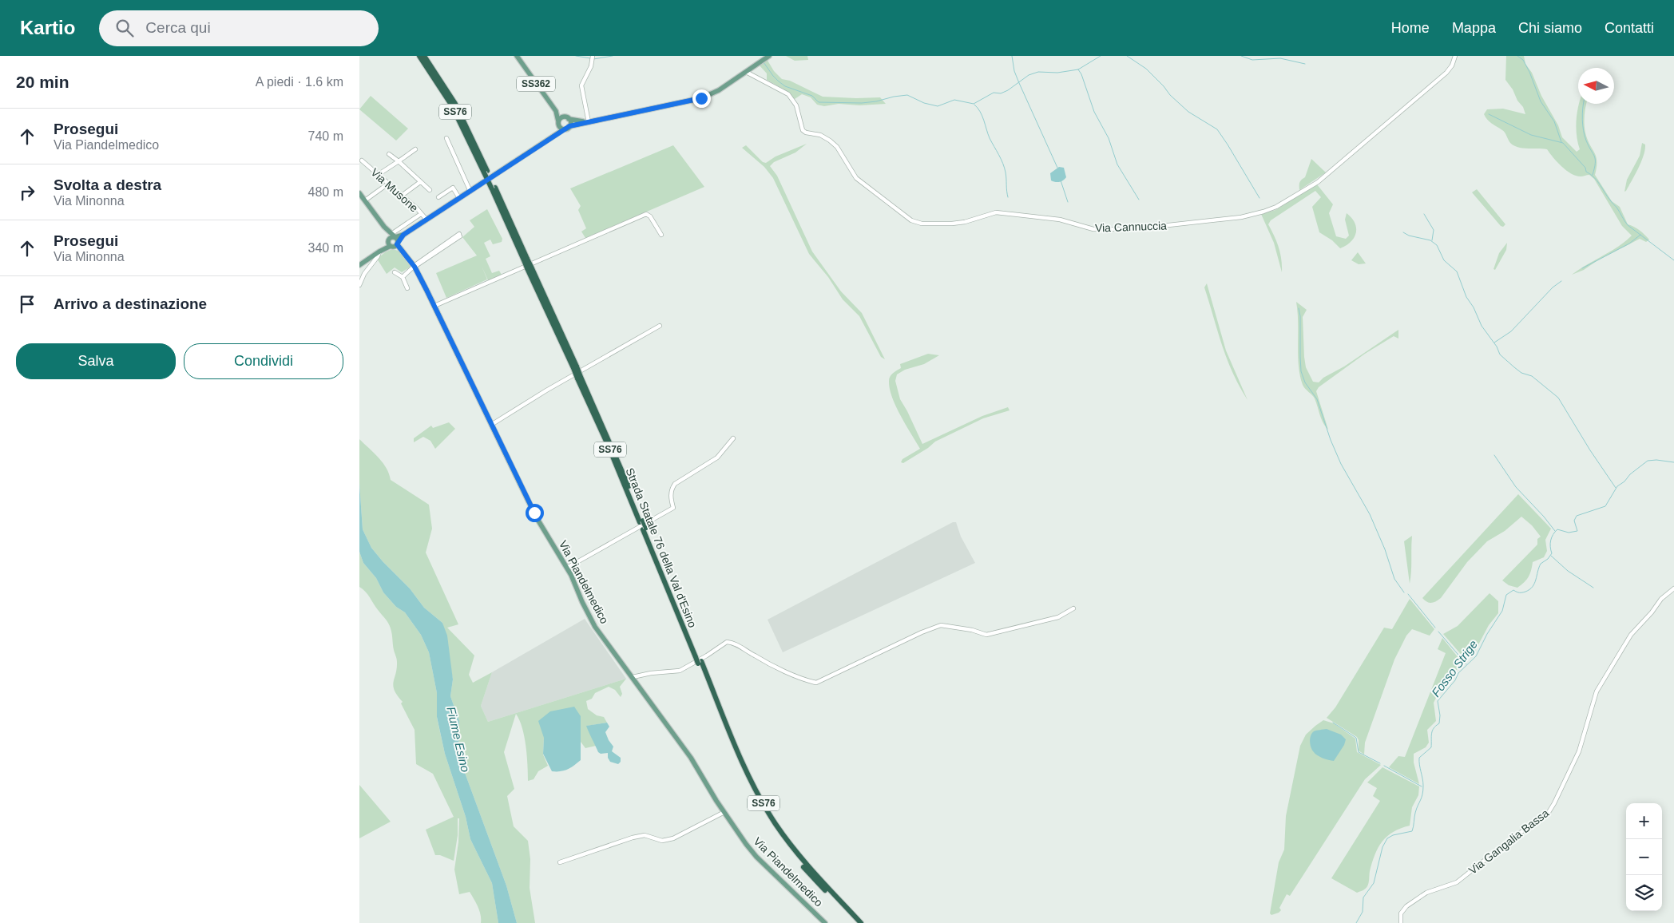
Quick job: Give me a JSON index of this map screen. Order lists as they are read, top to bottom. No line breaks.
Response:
{"streets":{"highway":["SS76","Strada Statale 76 della Val d'Esino"],"main road":["SS362","Via Piandelmedico"],"street":["Via Musone","Via Cannuccia","Via Gangalia Bassa"]},"crossings":[["SS362","Via Cannuccia"]],"water":["Fosso Strige","Fiume Esino"],"north":"left","page":{"header":"Kartio","search":"Cerca qui","nav":["Home","Mappa","Chi siamo","Contatti"],"heading":["20 min","A piedi · 1.6 km"],"list":[["Prosegui","Via Piandelmedico","740 m"],["Svolta a destra","Via Minonna","480 m"],["Prosegui","Via Minonna","340 m"],"Arrivo a destinazione"],"buttons":["Salva","Condividi"],"map_buttons":["+","−"]}}
